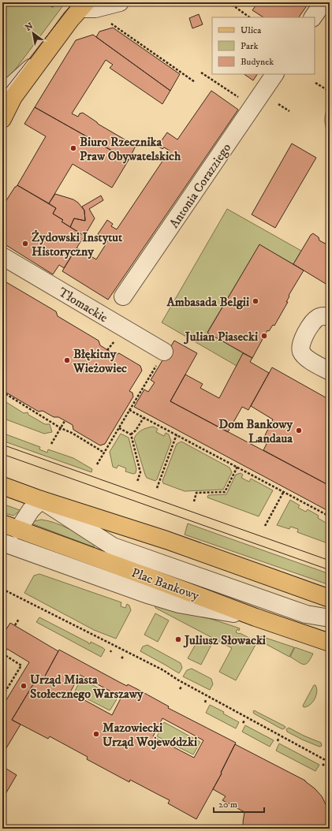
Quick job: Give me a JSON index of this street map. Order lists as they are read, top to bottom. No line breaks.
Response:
{"streets":{"main road":["Plac Bankowy"],"street":["Antonia Corazziego","Tłomackie"]},"places":["Biuro Rzecznika Praw Obywatelskich","Żydowski Instytut Historyczny","Ambasada Belgii","Julian Piasecki","Błękitny Wieżowiec","Dom Bankowy Landaua","Juliusz Słowacki","Urząd Miasta Stołecznego Warszawy","Mazowiecki Urząd Wojewódzki"],"legend":["Ulica","Park","Budynek"],"scale_bar":"20 m","north":"top left"}
